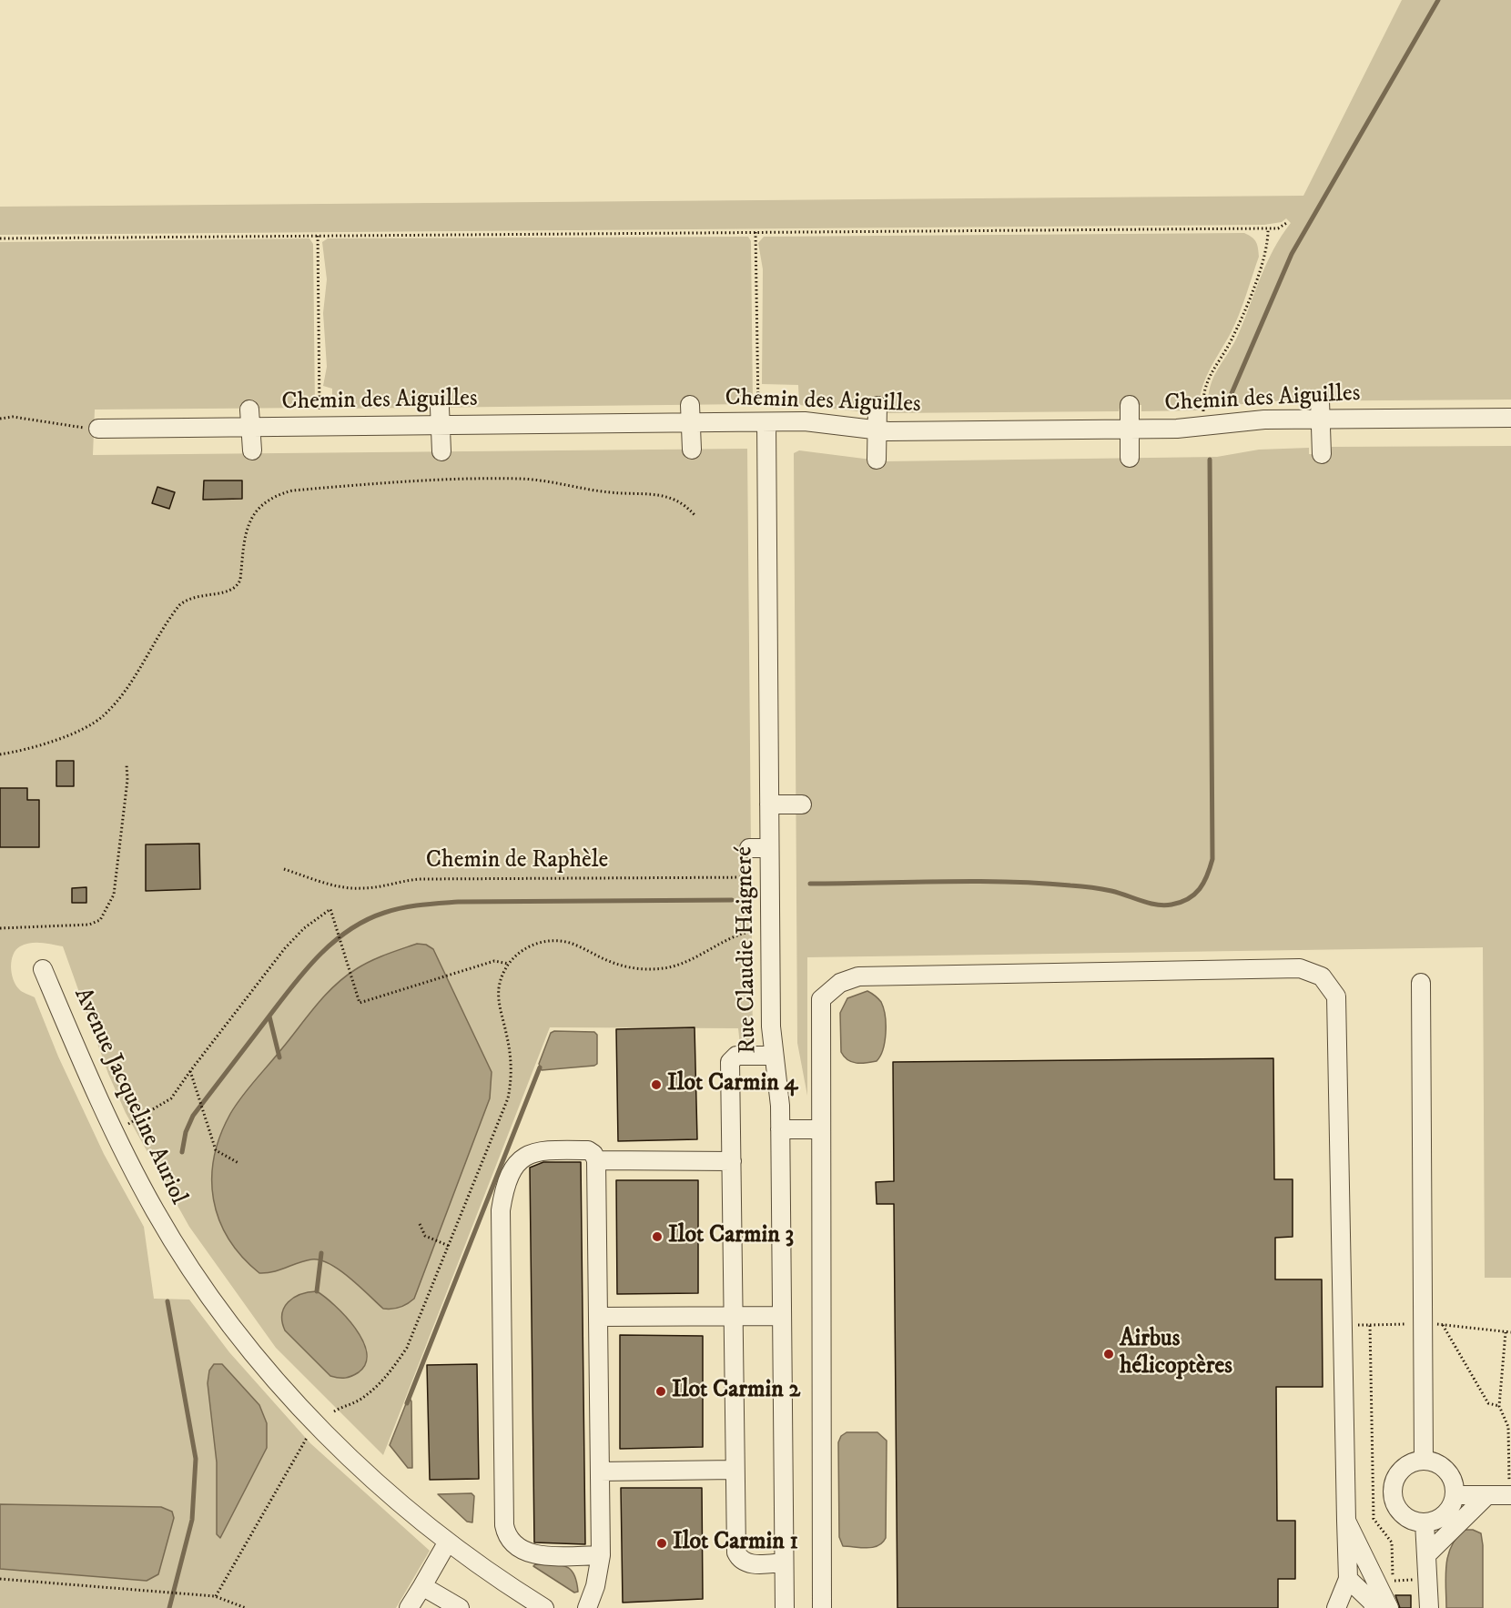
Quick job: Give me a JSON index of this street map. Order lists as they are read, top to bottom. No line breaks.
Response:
{"streets":{"street":["Chemin des Aiguilles","Rue Claudie Haigneré","Avenue Jacqueline Auriol"],"path":["Chemin de Raphèle"]},"crossings":[["Chemin des Aiguilles","Rue Claudie Haigneré"]],"places":["Ilot Carmin 4","Ilot Carmin 3","Airbus hélicoptères","Ilot Carmin 2","Ilot Carmin 1"]}
